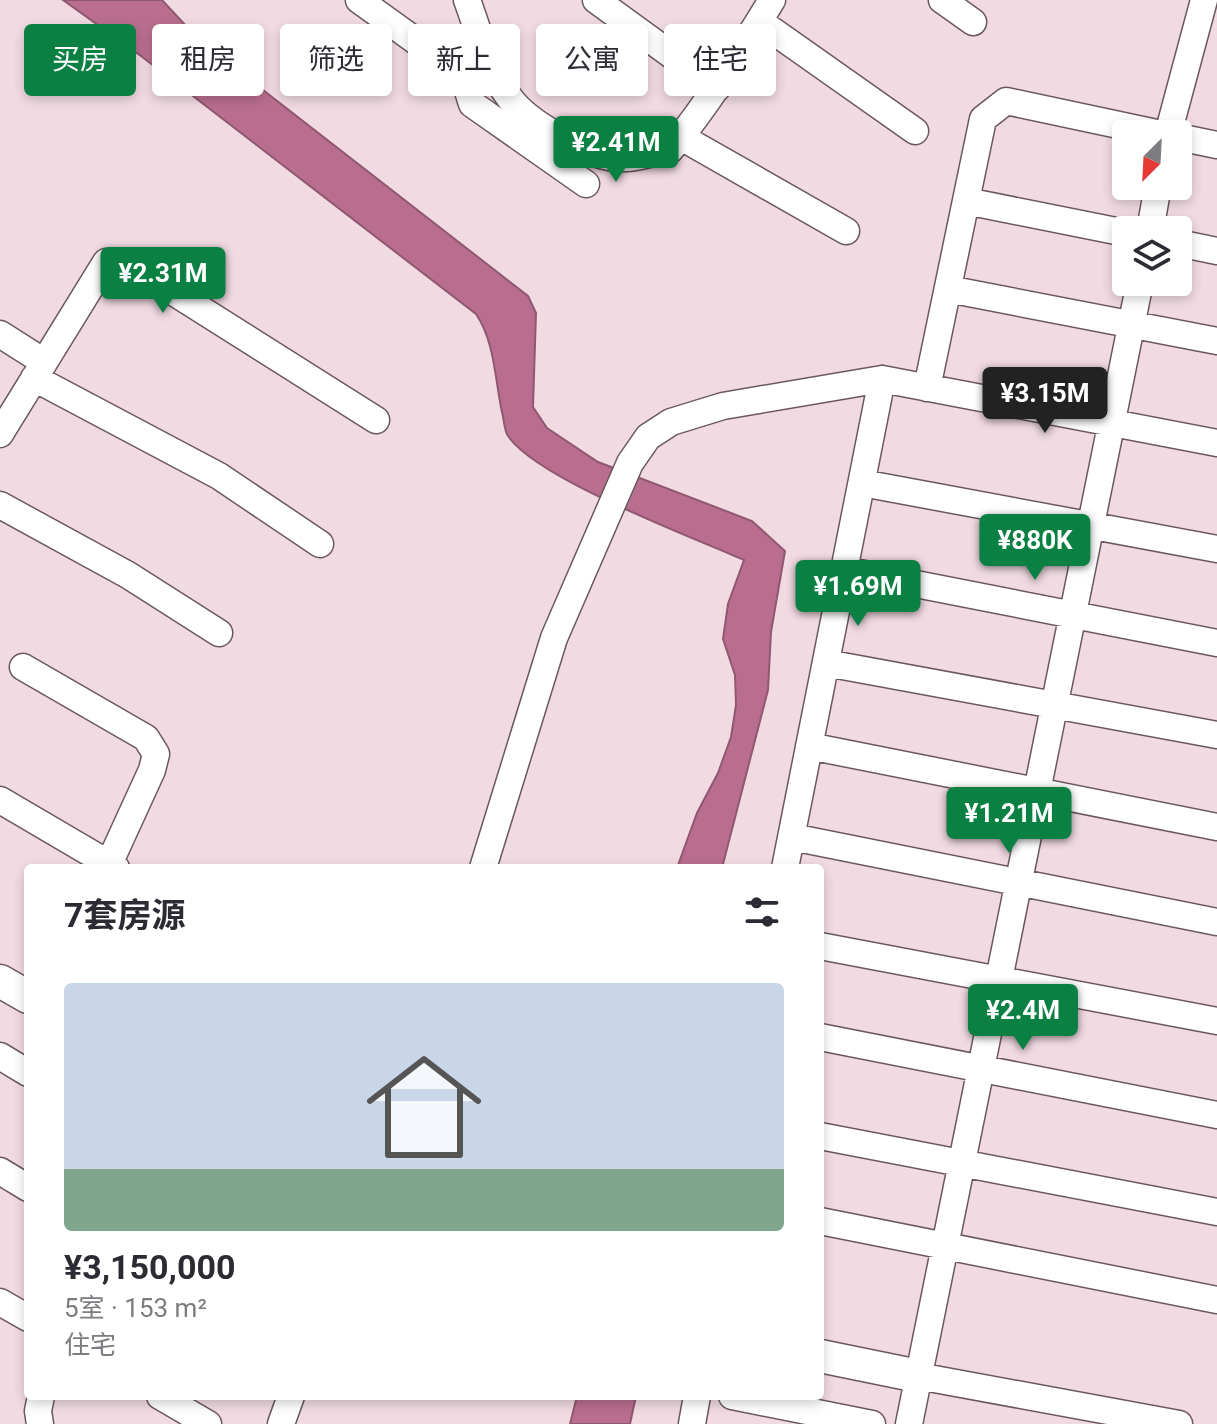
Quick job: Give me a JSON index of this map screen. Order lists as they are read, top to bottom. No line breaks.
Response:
{"north":"bottom left","page":{"chip":["买房","租房","筛选","新上","公寓","住宅"],"price":["¥2.41M","¥2.31M","¥3.15M","¥880K","¥1.69M","¥1.21M","¥2.4M"],"heading":"7套房源","list":[{"name":"¥3,150,000","note":"5室 · 153 m² · 住宅"}]}}
